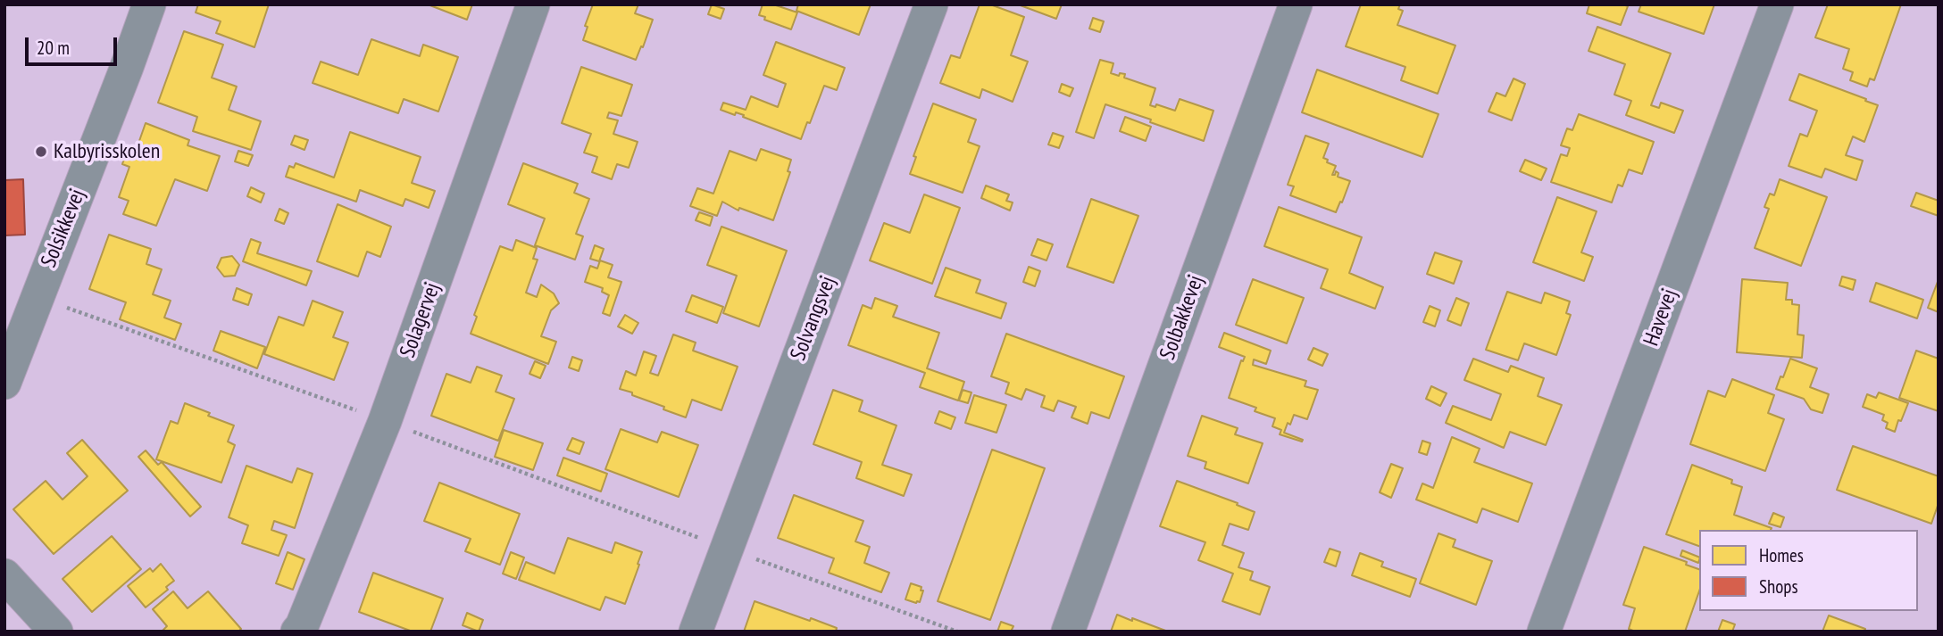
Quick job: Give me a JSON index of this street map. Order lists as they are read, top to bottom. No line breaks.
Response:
{"streets":{"street":["Solsikkevej","Solbakkevej","Havevej","Solvangsvej","Solagervej"]},"places":["Kalbyrisskolen"],"legend":["Homes","Shops"],"scale_bar":"20 m"}
